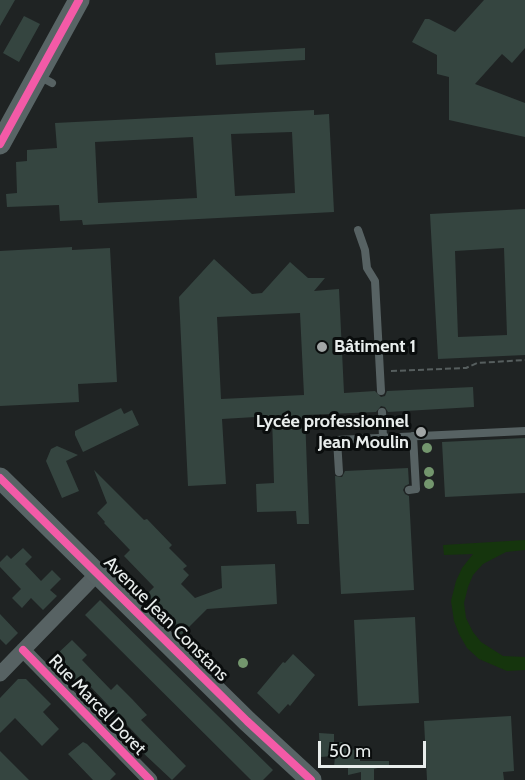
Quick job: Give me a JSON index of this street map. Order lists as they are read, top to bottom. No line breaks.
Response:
{"streets":{"street":["Avenue Jean Constans","Rue Marcel Doret"]},"places":["Bâtiment 1","Lycée professionnel Jean Moulin"],"scale_bar":"50 m"}
